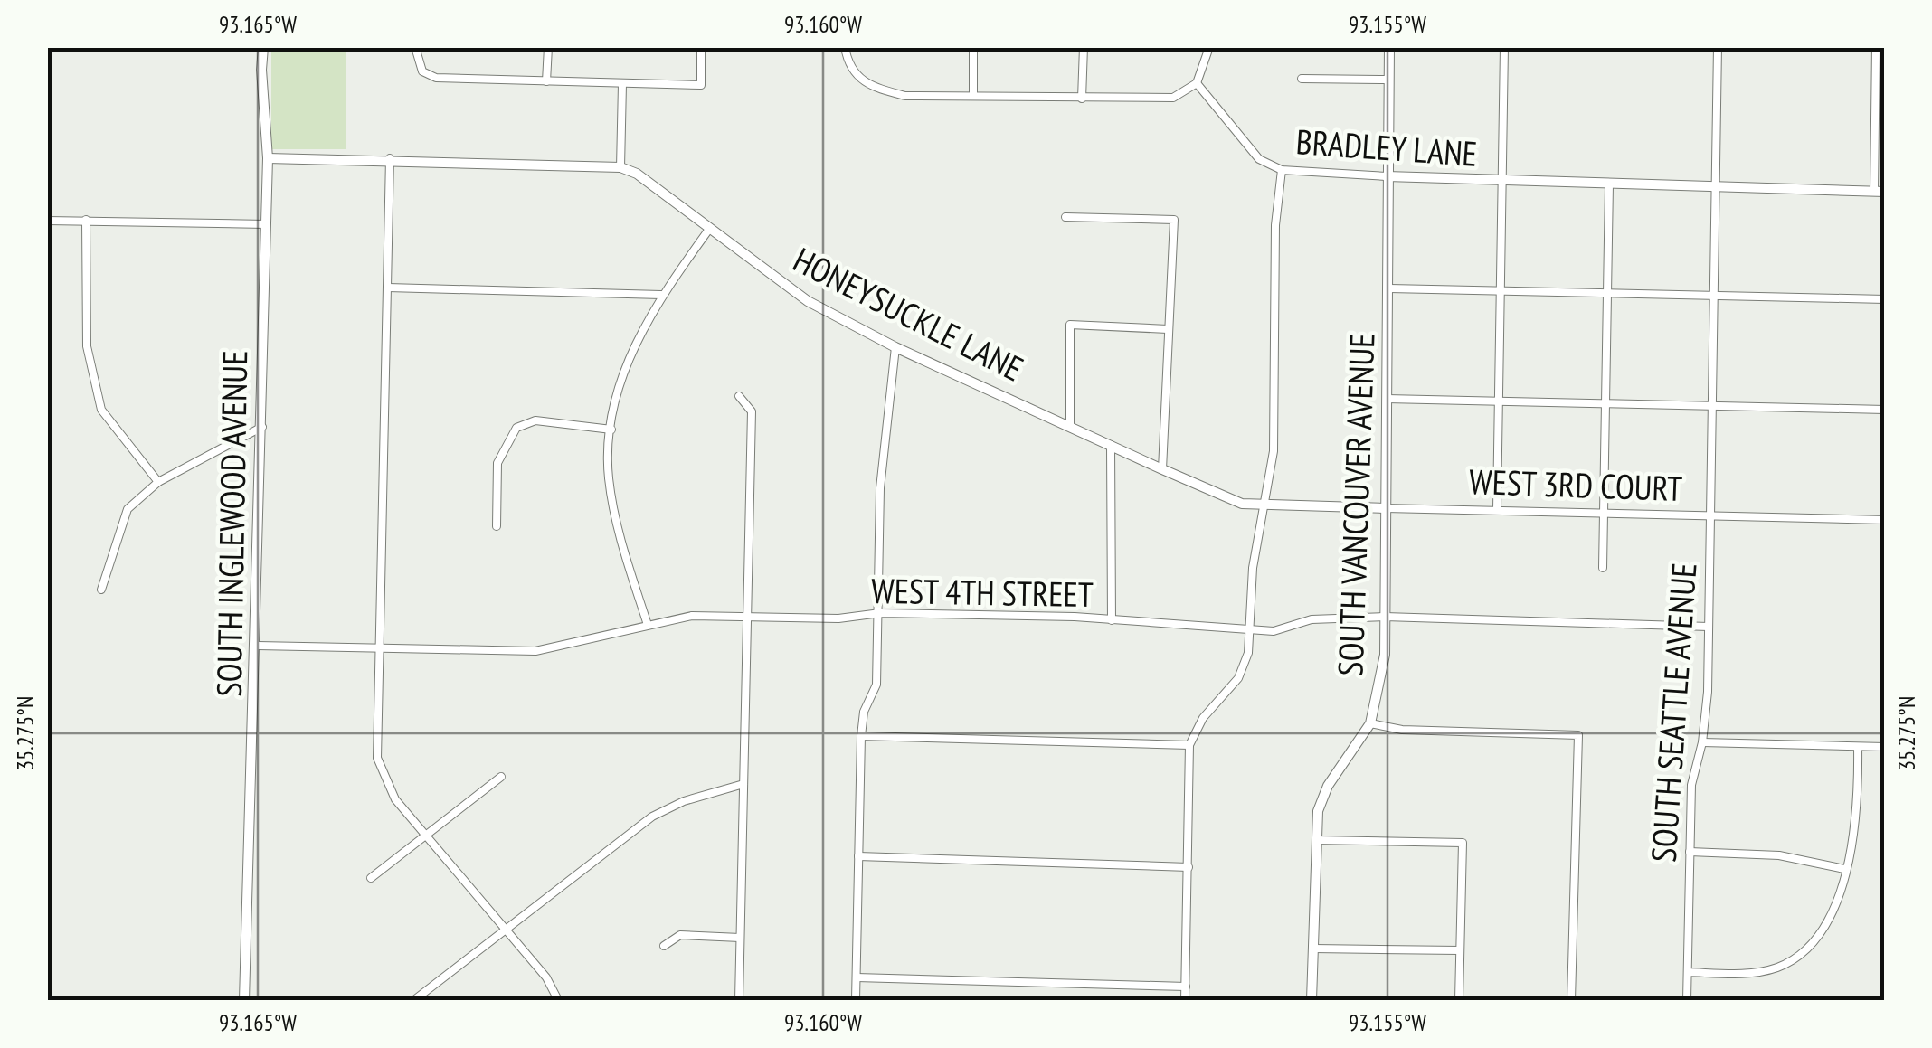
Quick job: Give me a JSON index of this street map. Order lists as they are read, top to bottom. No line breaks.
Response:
{"streets":{"street":["BRADLEY LANE","HONEYSUCKLE LANE","WEST 3RD COURT","SOUTH VANCOUVER AVENUE","SOUTH INGLEWOOD AVENUE","WEST 4TH STREET","SOUTH SEATTLE AVENUE"]},"crossings":[["BRADLEY LANE","SOUTH VANCOUVER AVENUE"],["BRADLEY LANE","SOUTH SEATTLE AVENUE"],["HONEYSUCKLE LANE","WEST 3RD COURT"],["HONEYSUCKLE LANE","SOUTH INGLEWOOD AVENUE"],["WEST 3RD COURT","SOUTH VANCOUVER AVENUE"],["WEST 3RD COURT","SOUTH SEATTLE AVENUE"],["SOUTH VANCOUVER AVENUE","WEST 4TH STREET"],["SOUTH INGLEWOOD AVENUE","WEST 4TH STREET"],["WEST 4TH STREET","SOUTH SEATTLE AVENUE"]],"coordinates":["93.165°W","93.160°W","93.155°W","35.275°N"]}
